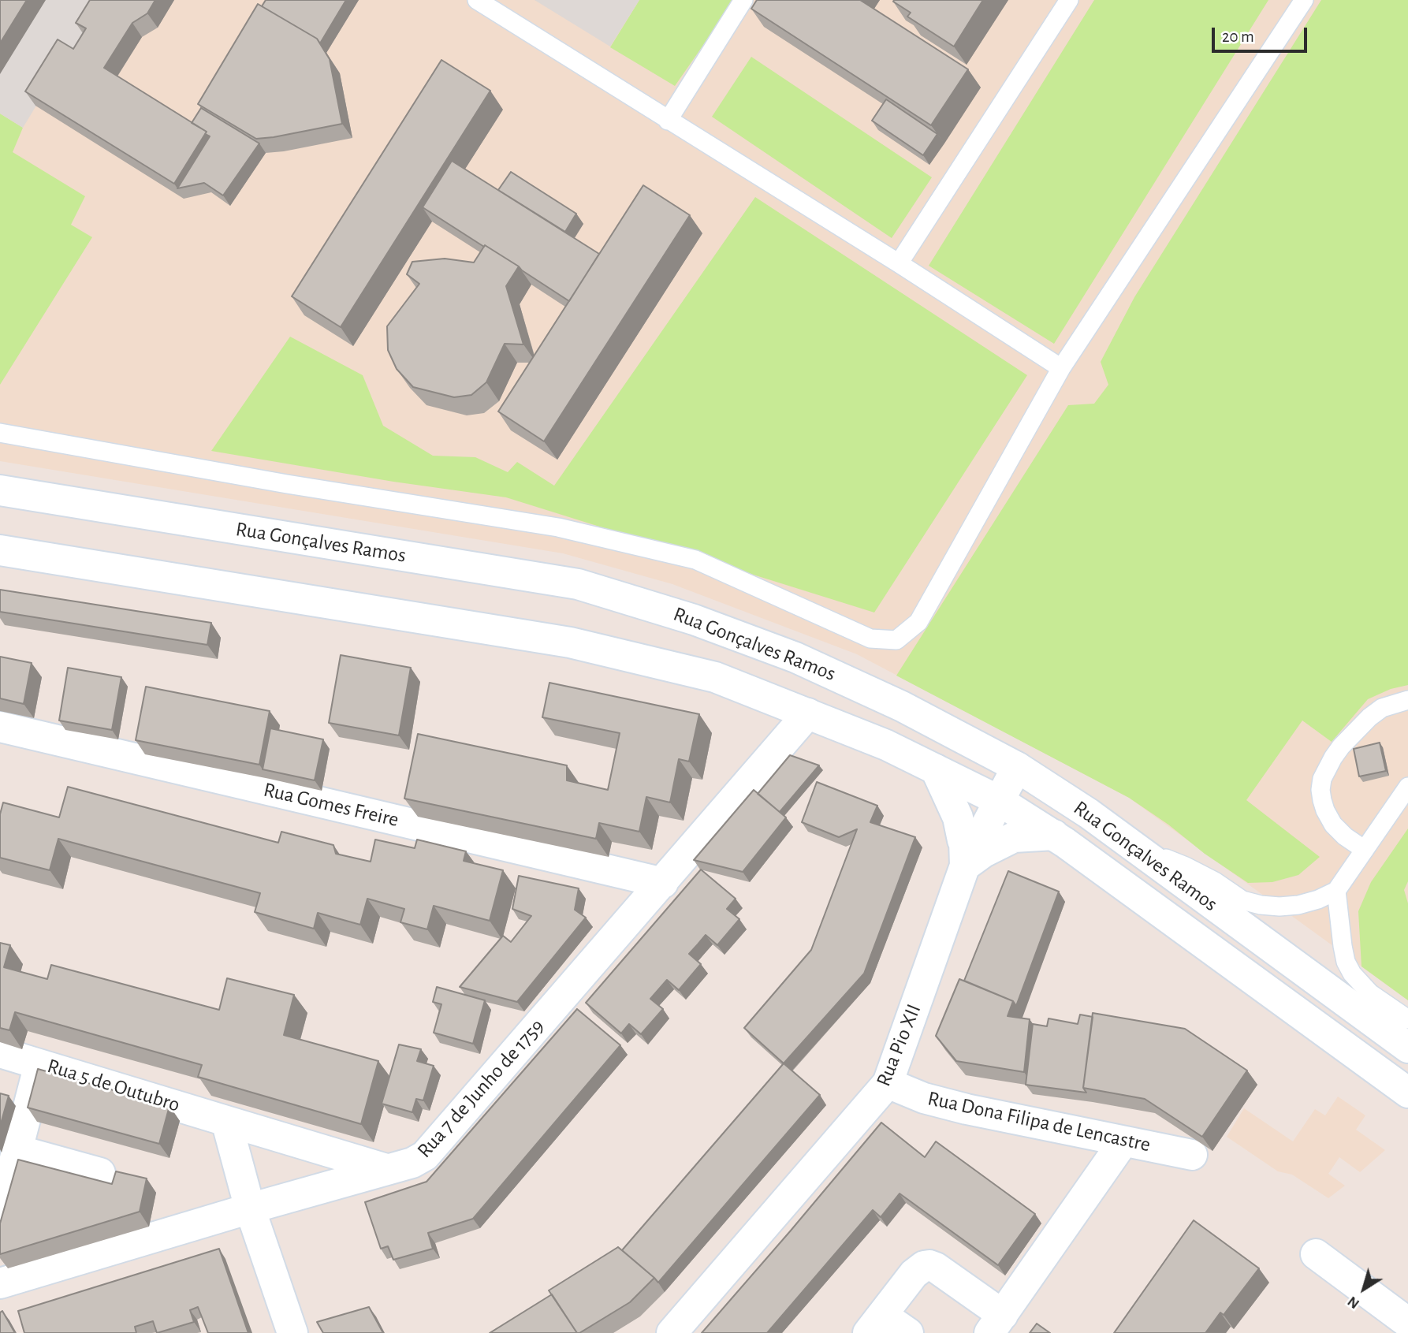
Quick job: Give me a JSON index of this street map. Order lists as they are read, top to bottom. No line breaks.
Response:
{"streets":{"street":["Rua Gonçalves Ramos","Rua Gomes Freire","Rua Pio XII","Rua 5 de Outubro","Rua 7 de Junho de 1759","Rua Dona Filipa de Lencastre"]},"crossings":[["Rua Gonçalves Ramos","Rua Pio XII"],["Rua Gonçalves Ramos","Rua 7 de Junho de 1759"],["Rua Gomes Freire","Rua 7 de Junho de 1759"],["Rua Pio XII","Rua Dona Filipa de Lencastre"],["Rua 5 de Outubro","Rua 7 de Junho de 1759"]],"scale_bar":"20 m","north":"bottom left"}
